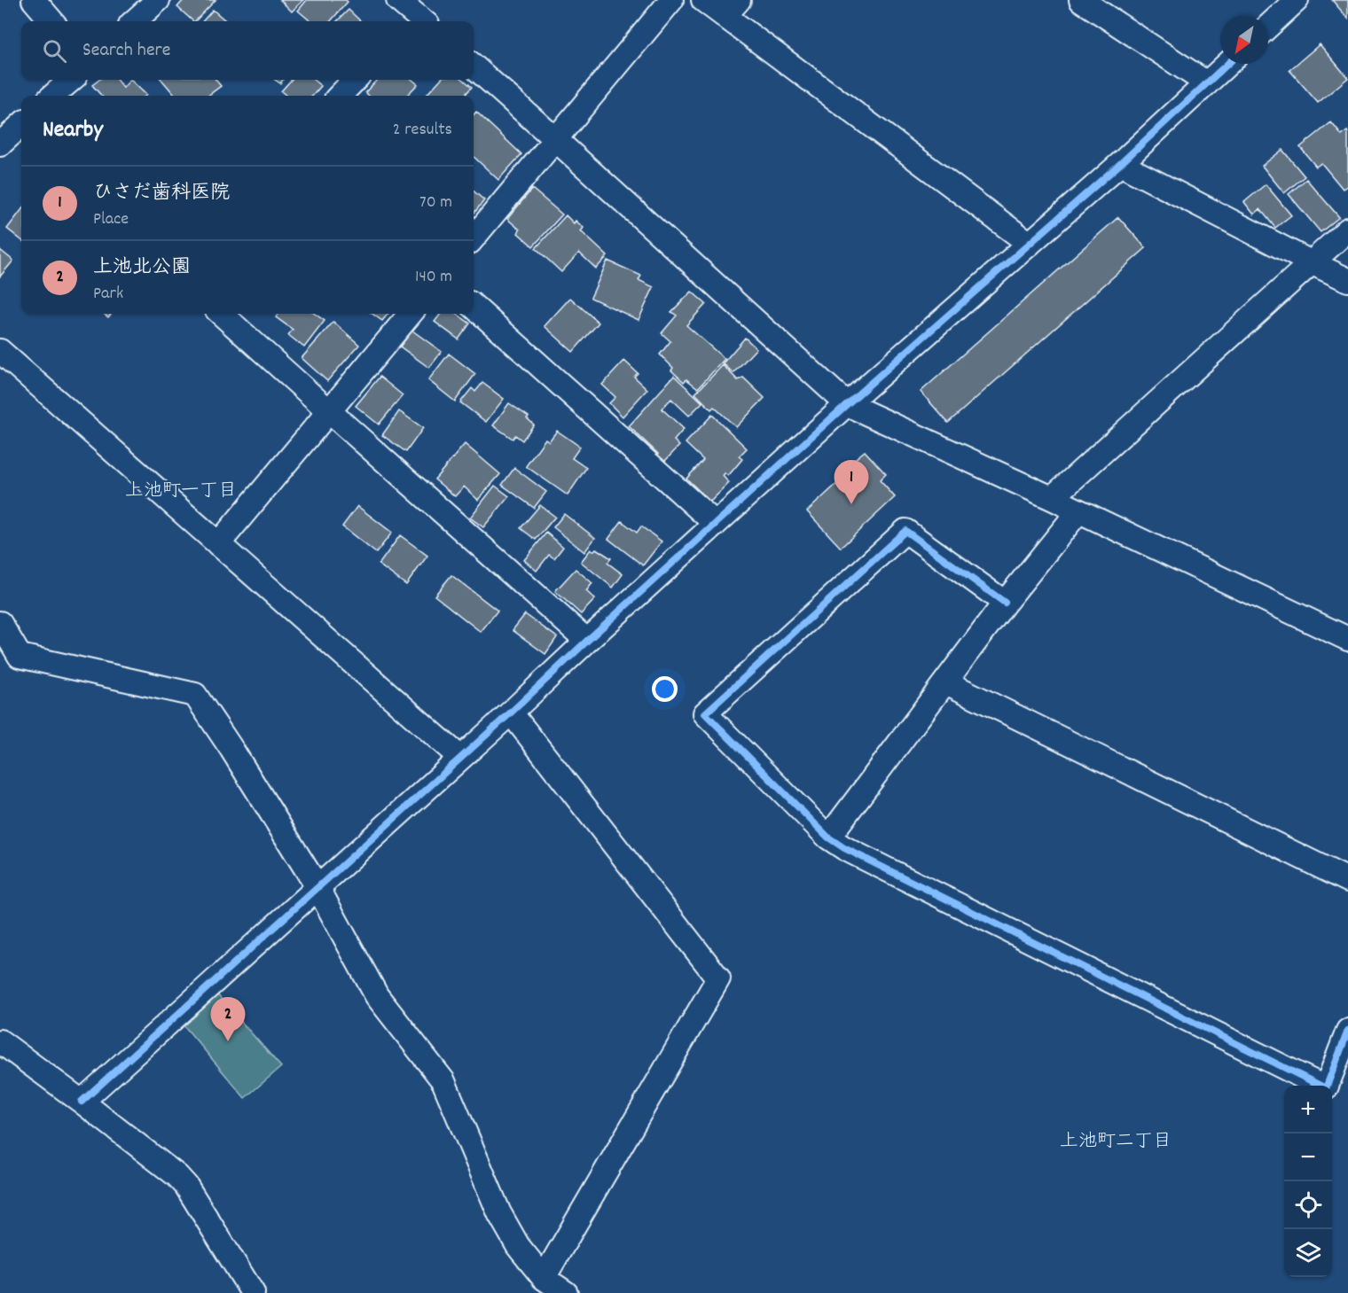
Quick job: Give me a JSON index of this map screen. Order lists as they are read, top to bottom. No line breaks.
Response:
{"districts":["上池町一丁目","上池町二丁目"],"north":"bottom left","page":{"search":"Search here","heading":["Nearby","2 results"],"list":[{"mark":"1","name":"ひさだ歯科医院","note":"Place","value":"70 m"},{"mark":"2","name":"上池北公園","note":"Park","value":"140 m"}],"pins":["1","2"],"map_buttons":["+","−"]}}
